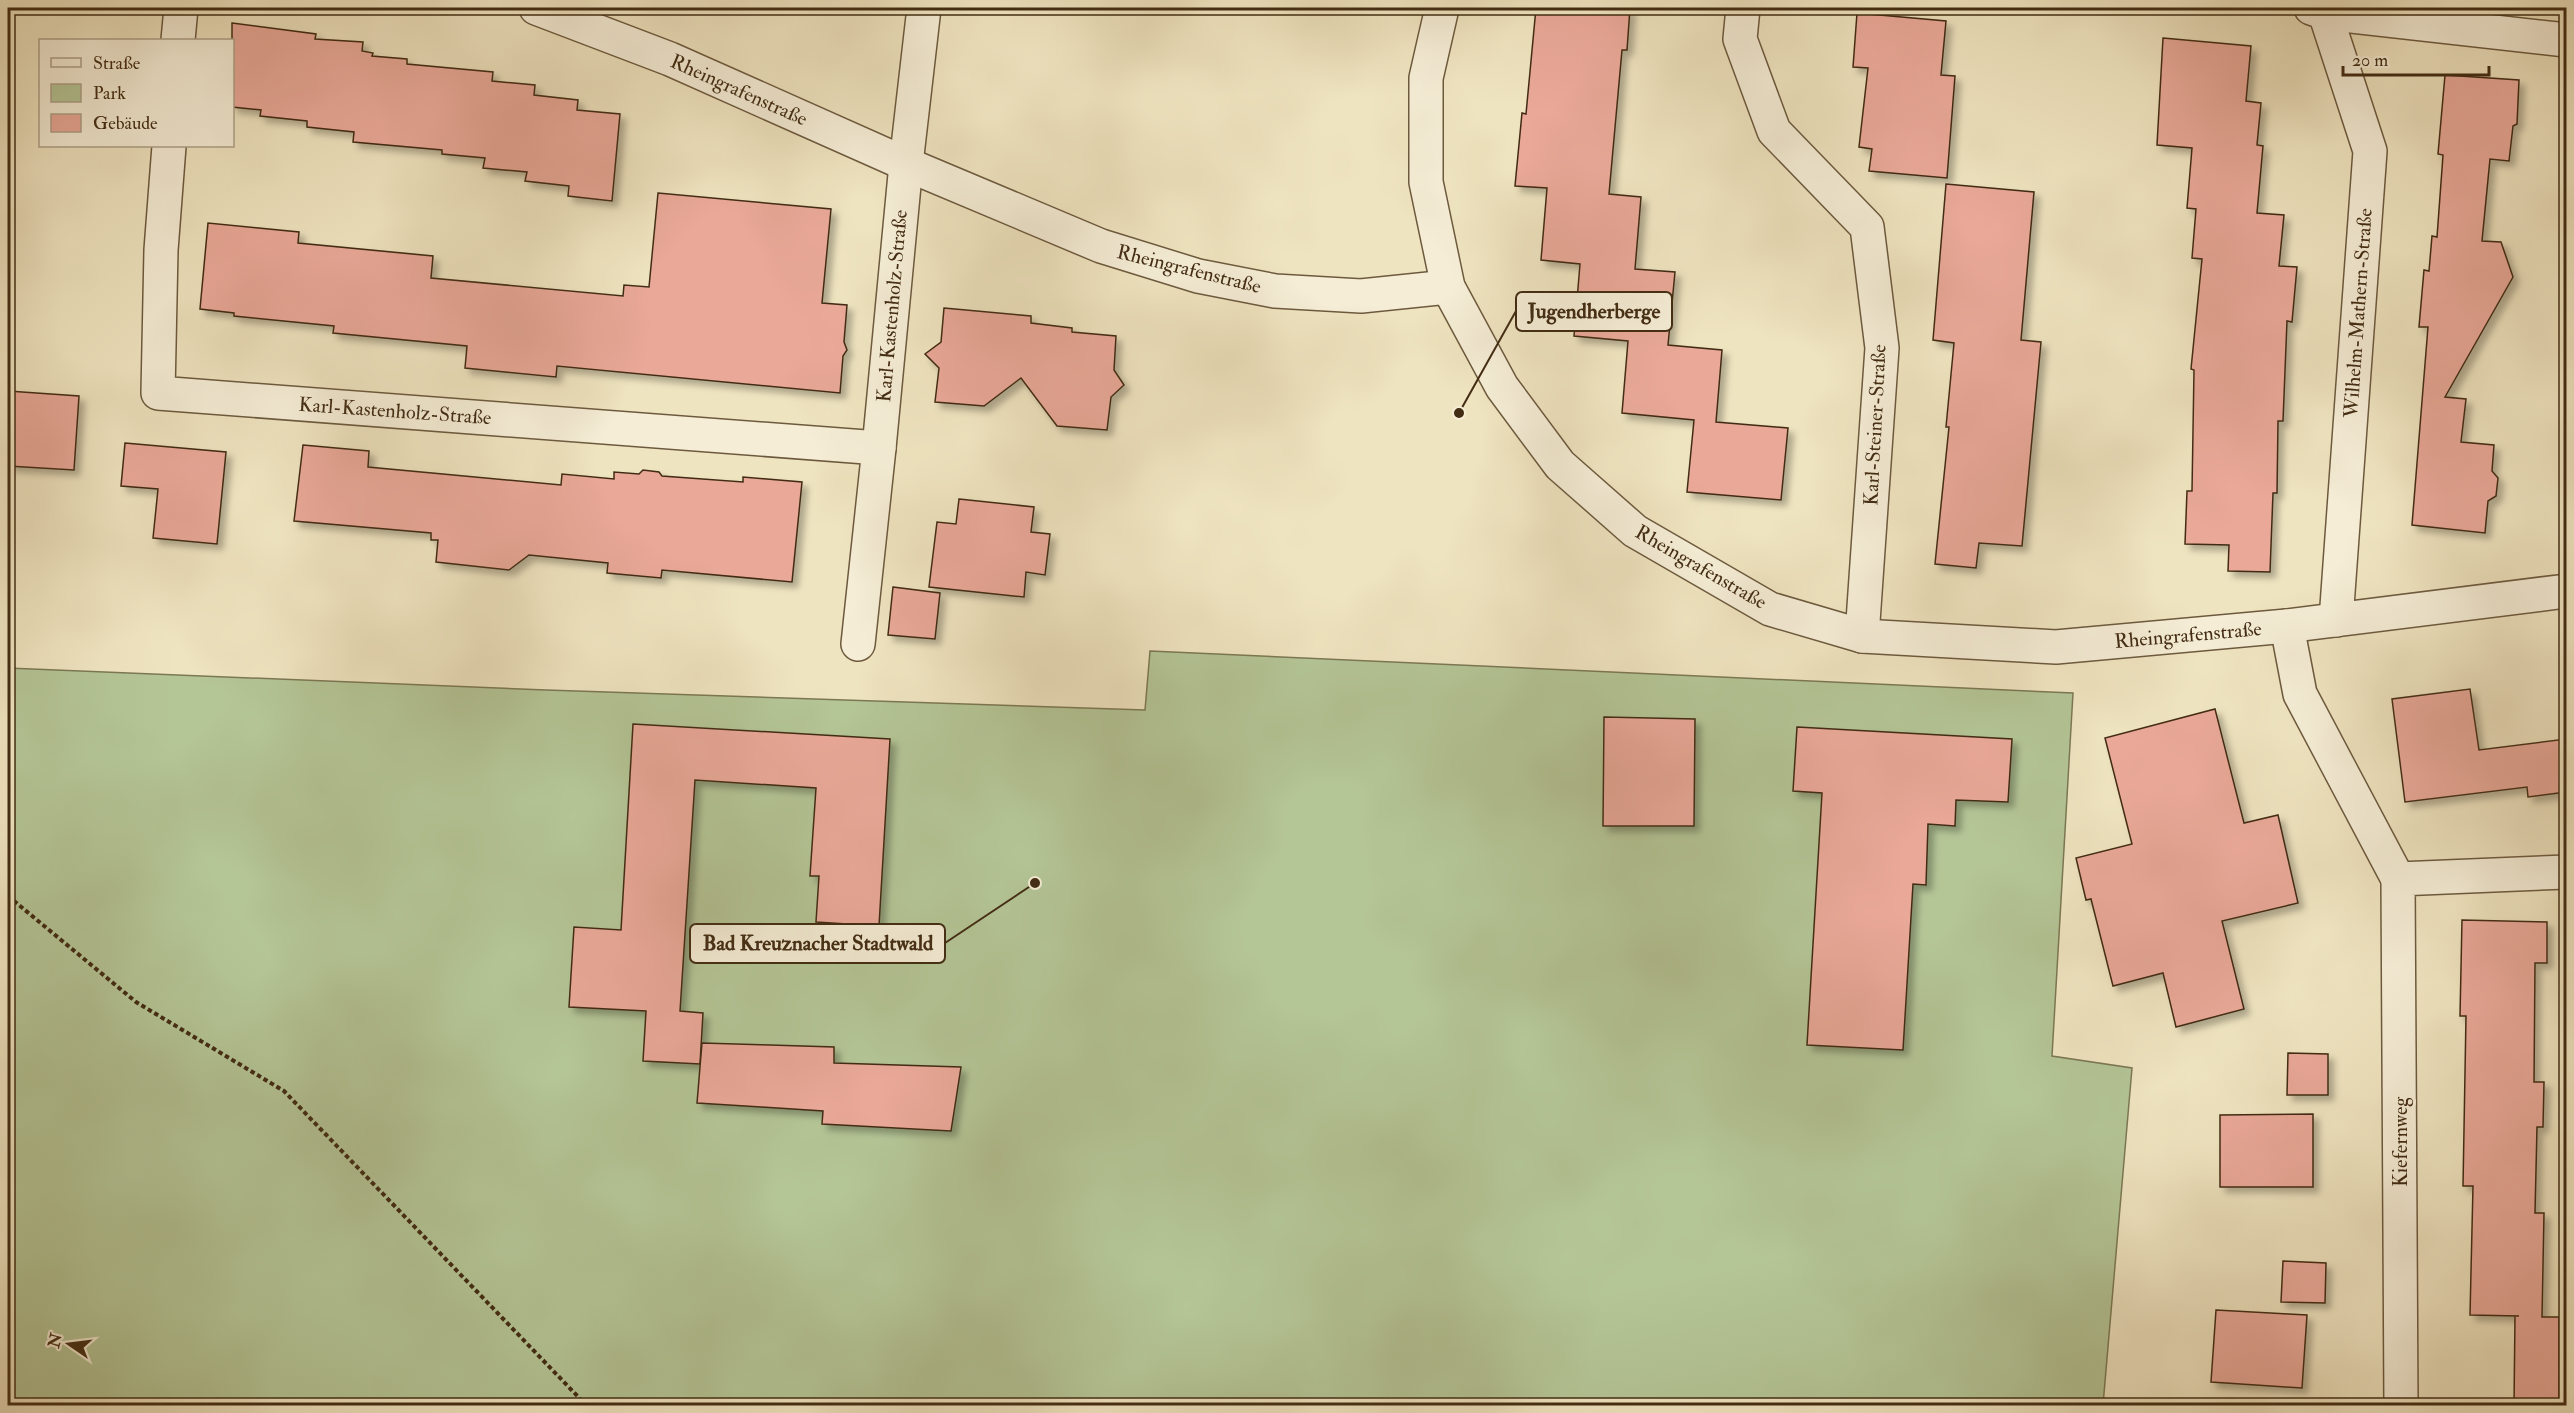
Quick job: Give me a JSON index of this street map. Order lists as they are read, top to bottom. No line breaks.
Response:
{"streets":{"street":["Rheingrafenstraße","Karl-Kastenholz-Straße","Wilhelm-Mathern-Straße","Karl-Steiner-Straße","Kiefernweg"]},"crossings":[["Rheingrafenstraße","Karl-Kastenholz-Straße"],["Rheingrafenstraße","Wilhelm-Mathern-Straße"],["Rheingrafenstraße","Karl-Steiner-Straße"],["Rheingrafenstraße","Kiefernweg"]],"places":["Jugendherberge","Bad Kreuznacher Stadtwald"],"legend":["Straße","Park","Gebäude"],"scale_bar":"20 m","north":"left"}
